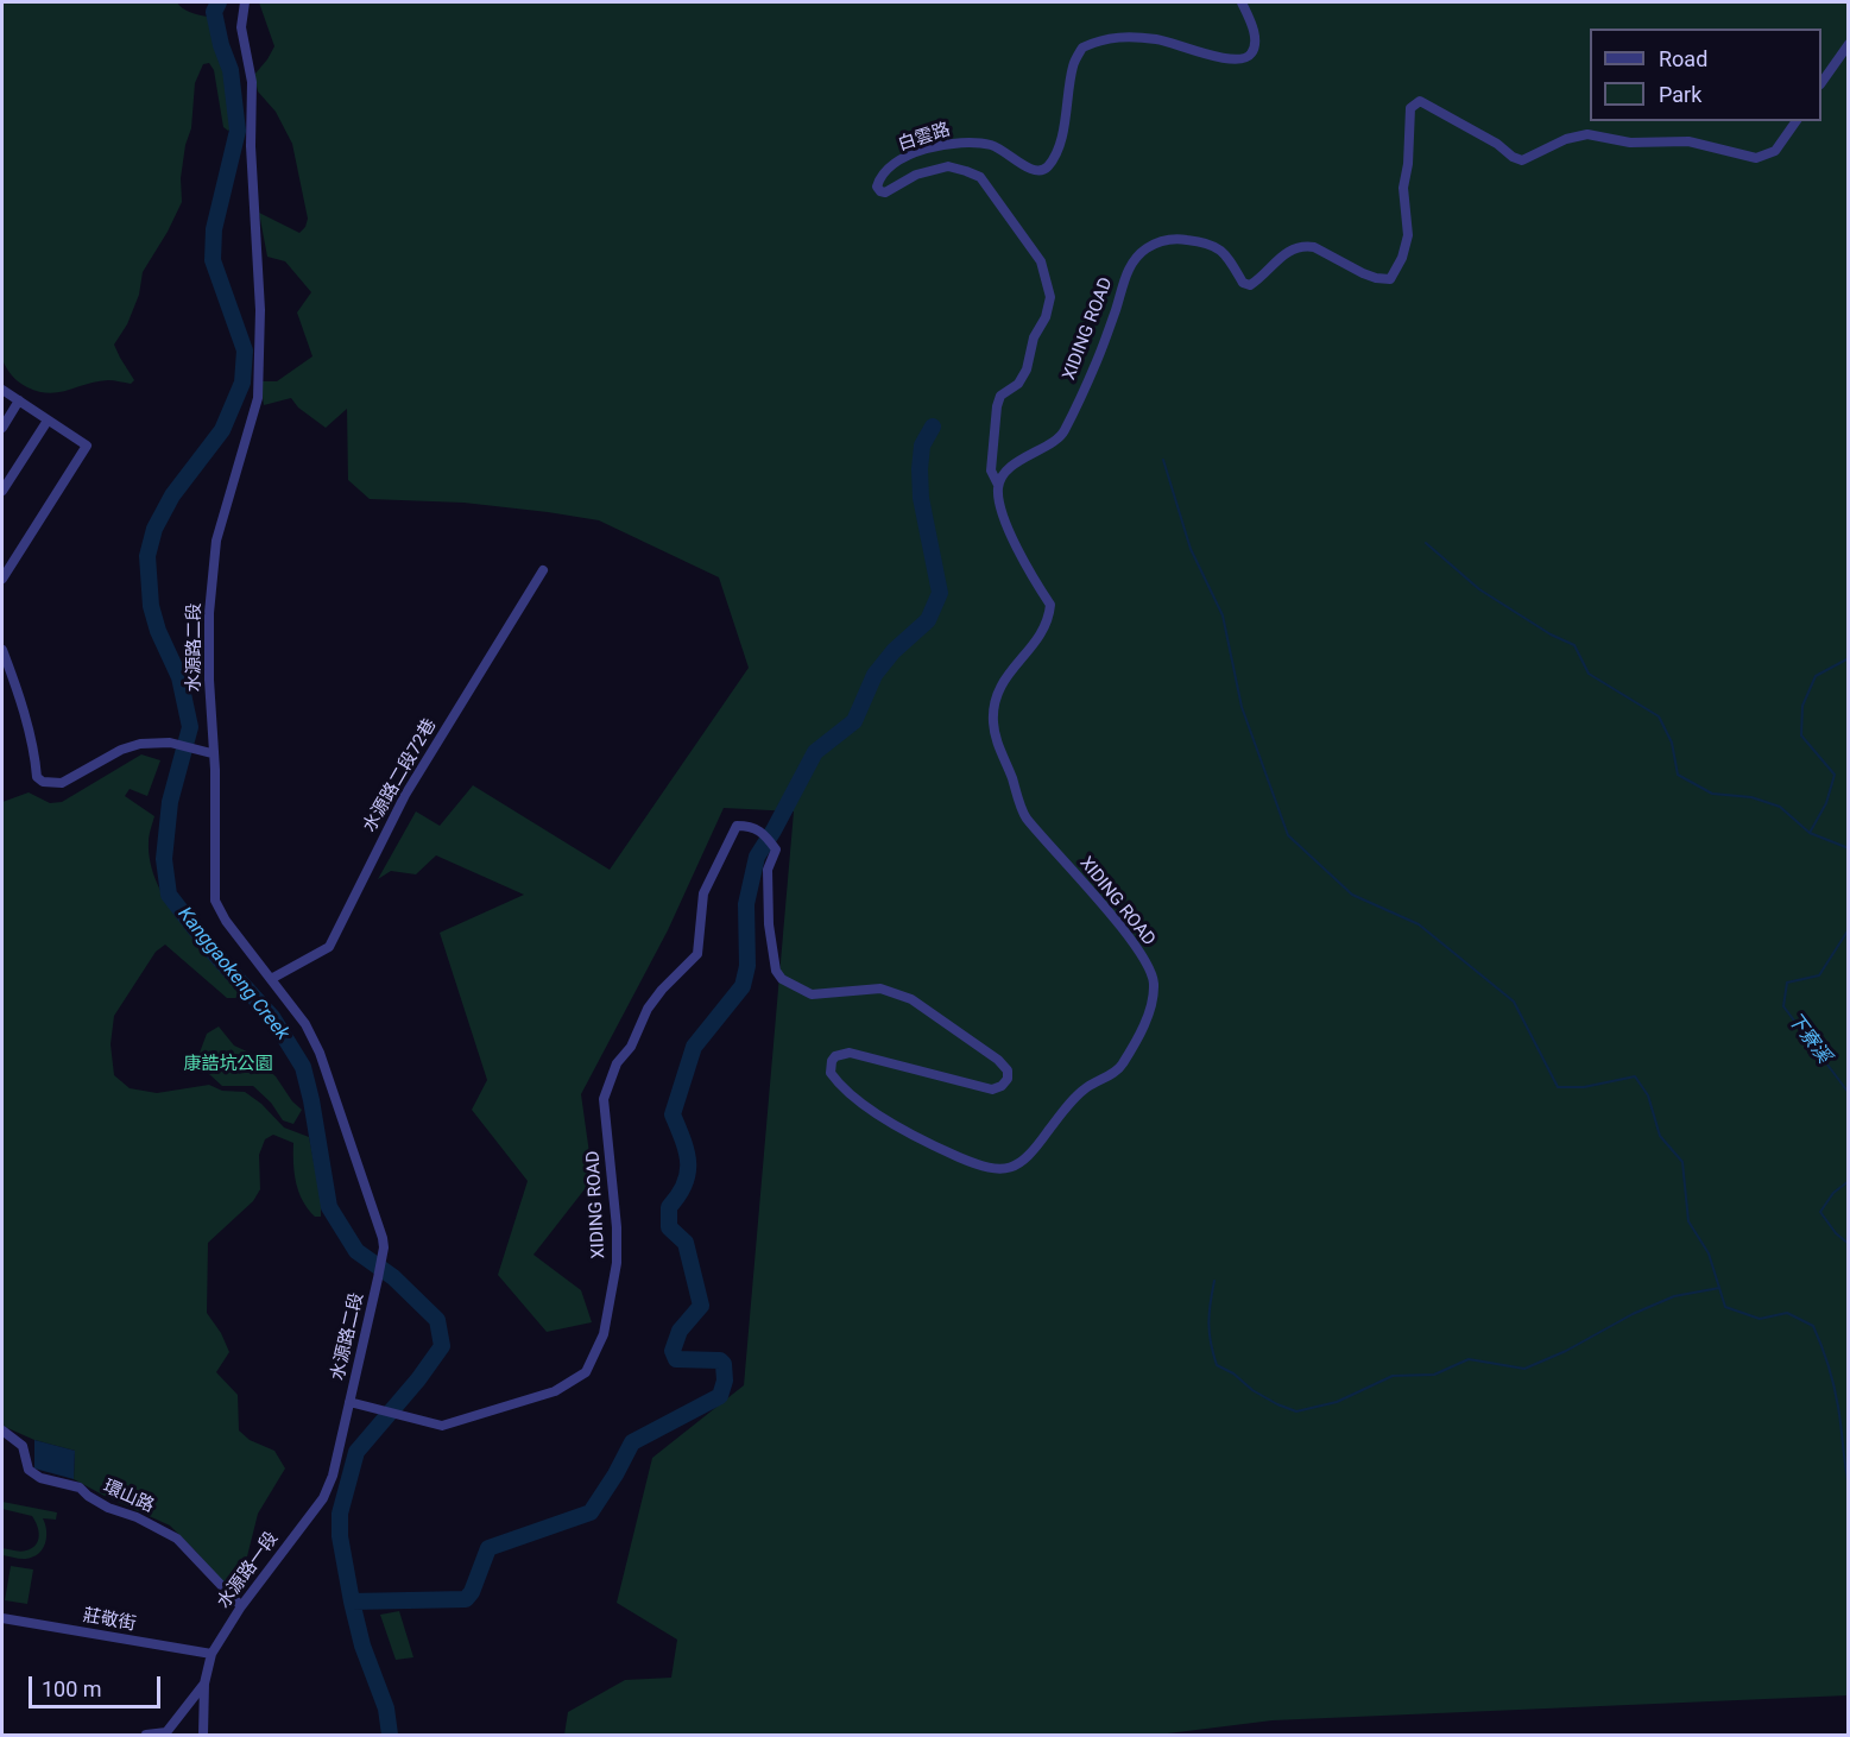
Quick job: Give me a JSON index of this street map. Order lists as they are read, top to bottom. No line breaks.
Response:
{"streets":{"street":["白雲路","XIDING ROAD","水源路二段","水源路二段72巷","環山路","水源路一段","莊敬街"]},"crossings":[["白雲路","XIDING ROAD"],["XIDING ROAD","水源路二段"],["XIDING ROAD","水源路一段"],["水源路二段","水源路二段72巷"],["水源路二段","水源路一段"],["環山路","水源路一段"],["水源路一段","莊敬街"]],"water":["Kanggaokeng Creek","下寮溪"],"parks":["康誥坑公園"],"legend":["Road","Park"],"scale_bar":"100 m"}
